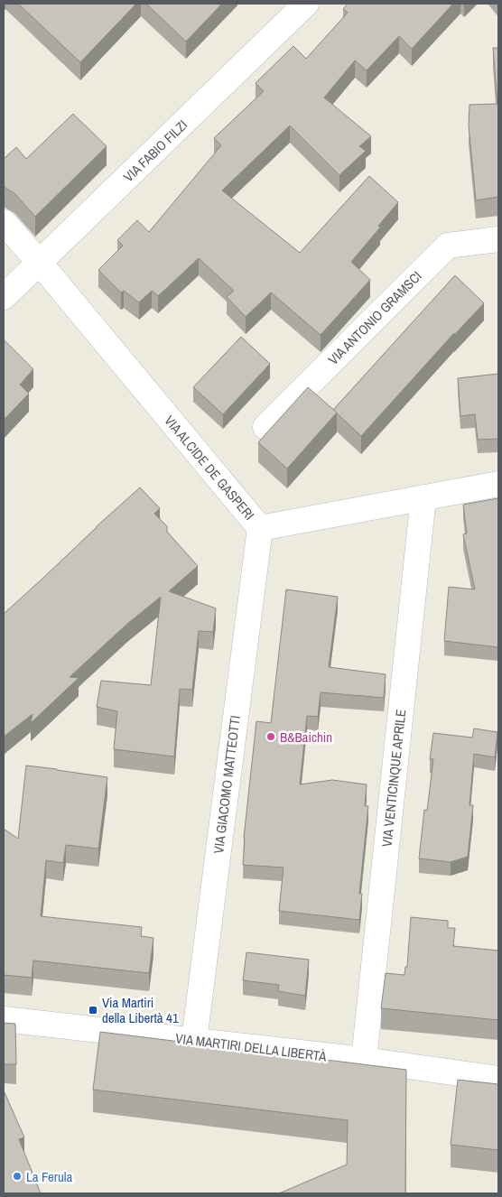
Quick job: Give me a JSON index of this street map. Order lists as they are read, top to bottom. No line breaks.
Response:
{"streets":{"street":["VIA FABIO FILZI","VIA ANTONIO GRAMSCI","VIA ALCIDE DE GASPERI","VIA VENTICINQUE APRILE","VIA GIACOMO MATTEOTTI","VIA MARTIRI DELLA LIBERTÀ"]},"crossings":[["VIA FABIO FILZI","VIA ALCIDE DE GASPERI"],["VIA ALCIDE DE GASPERI","VIA VENTICINQUE APRILE"],["VIA ALCIDE DE GASPERI","VIA GIACOMO MATTEOTTI"],["VIA VENTICINQUE APRILE","VIA MARTIRI DELLA LIBERTÀ"],["VIA GIACOMO MATTEOTTI","VIA MARTIRI DELLA LIBERTÀ"]],"places":{"other":["B&Baichin","La Ferula"],"transit":["Via Martiri della Libertà 41"]}}
